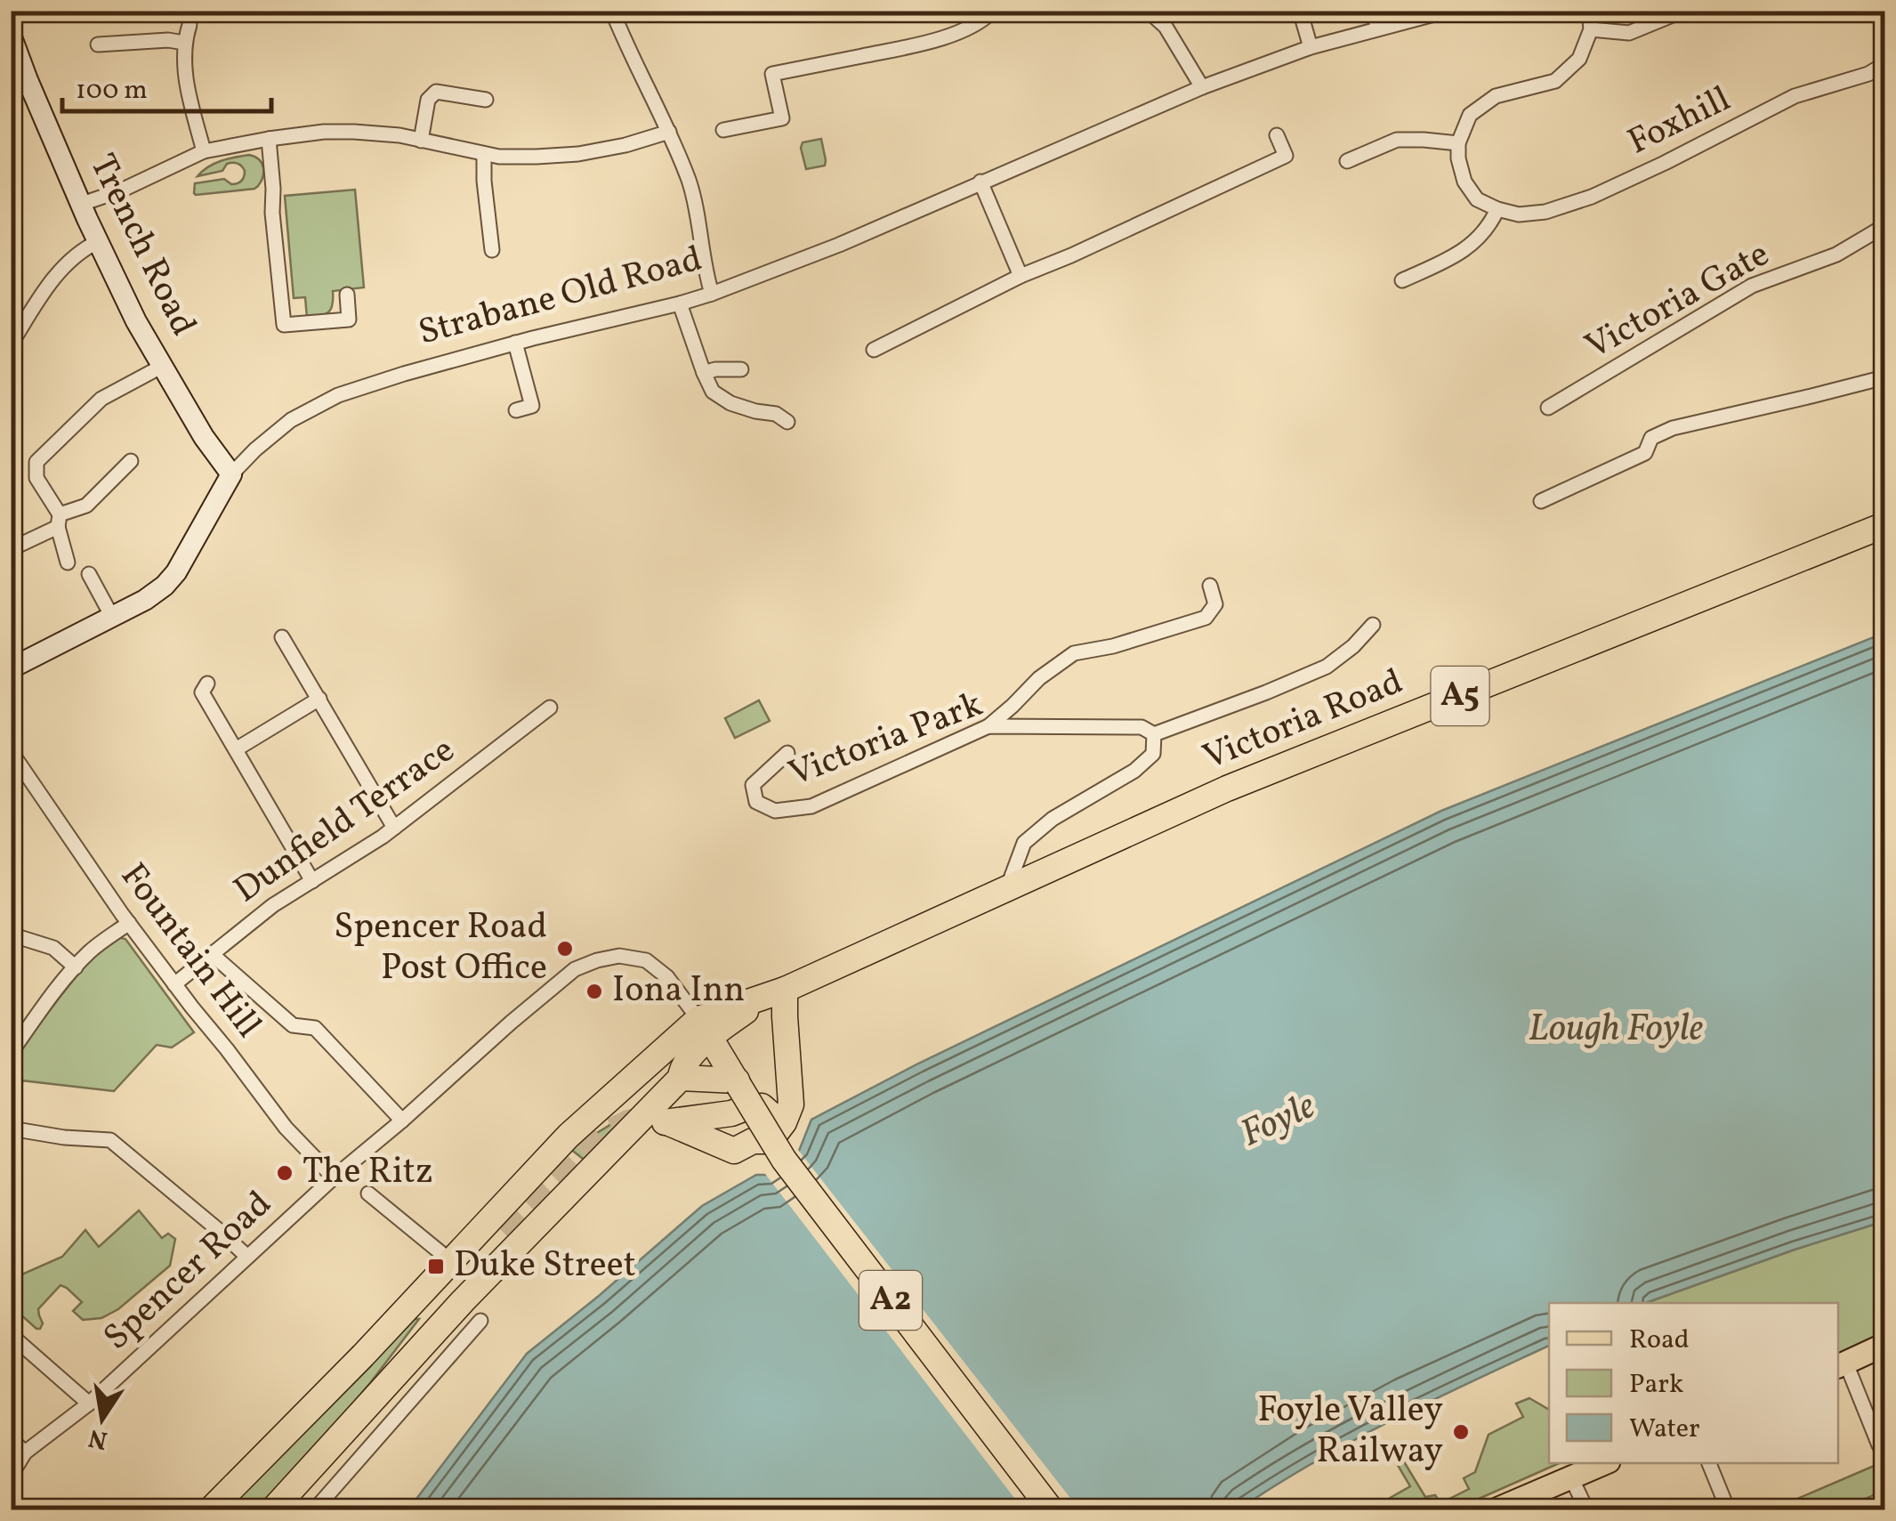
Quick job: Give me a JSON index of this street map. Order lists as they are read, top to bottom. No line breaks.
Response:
{"streets":{"highway":["A5","Victoria Road","A2"],"street":["Foxhill","Trench Road","Strabane Old Road","Victoria Gate","Victoria Park","Dunfield Terrace","Fountain Hill","Spencer Road"]},"crossings":[["Trench Road","Strabane Old Road"],["Victoria Road","Spencer Road"],["Victoria Road","A2"],["Dunfield Terrace","Fountain Hill"],["Fountain Hill","Spencer Road"],["Spencer Road","A2"]],"water":["Lough Foyle","Foyle"],"places":{"other":["Spencer Road Post Office","Iona Inn","The Ritz","Foyle Valley Railway"],"transit":["Duke Street"]},"legend":["Road","Park","Water"],"scale_bar":"100 m","north":"bottom"}
